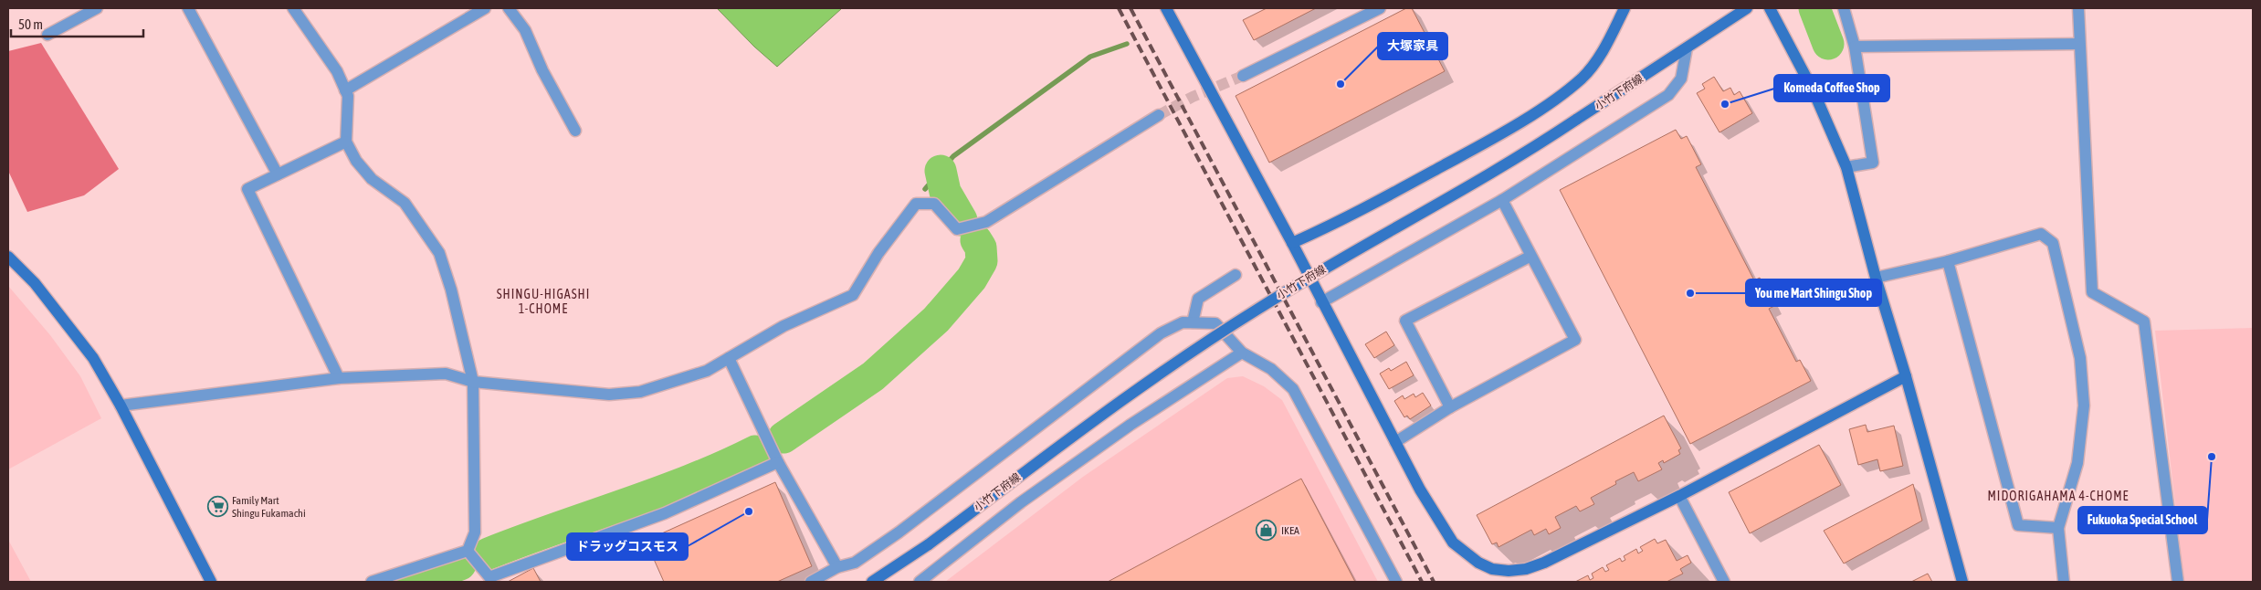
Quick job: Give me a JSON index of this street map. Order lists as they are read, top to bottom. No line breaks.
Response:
{"streets":{"street":["小竹下府線"]},"districts":["SHINGU-HIGASHI 1-CHOME","MIDORIGAHAMA 4-CHOME"],"places":{"other":["大塚家具","Komeda Coffee Shop","You me Mart Shingu Shop","Fukuoka Special School","ドラッグコスモス"],"supermarket":["Family Mart Shingu Fukamachi"],"shop":["IKEA"]},"scale_bar":"50 m"}
